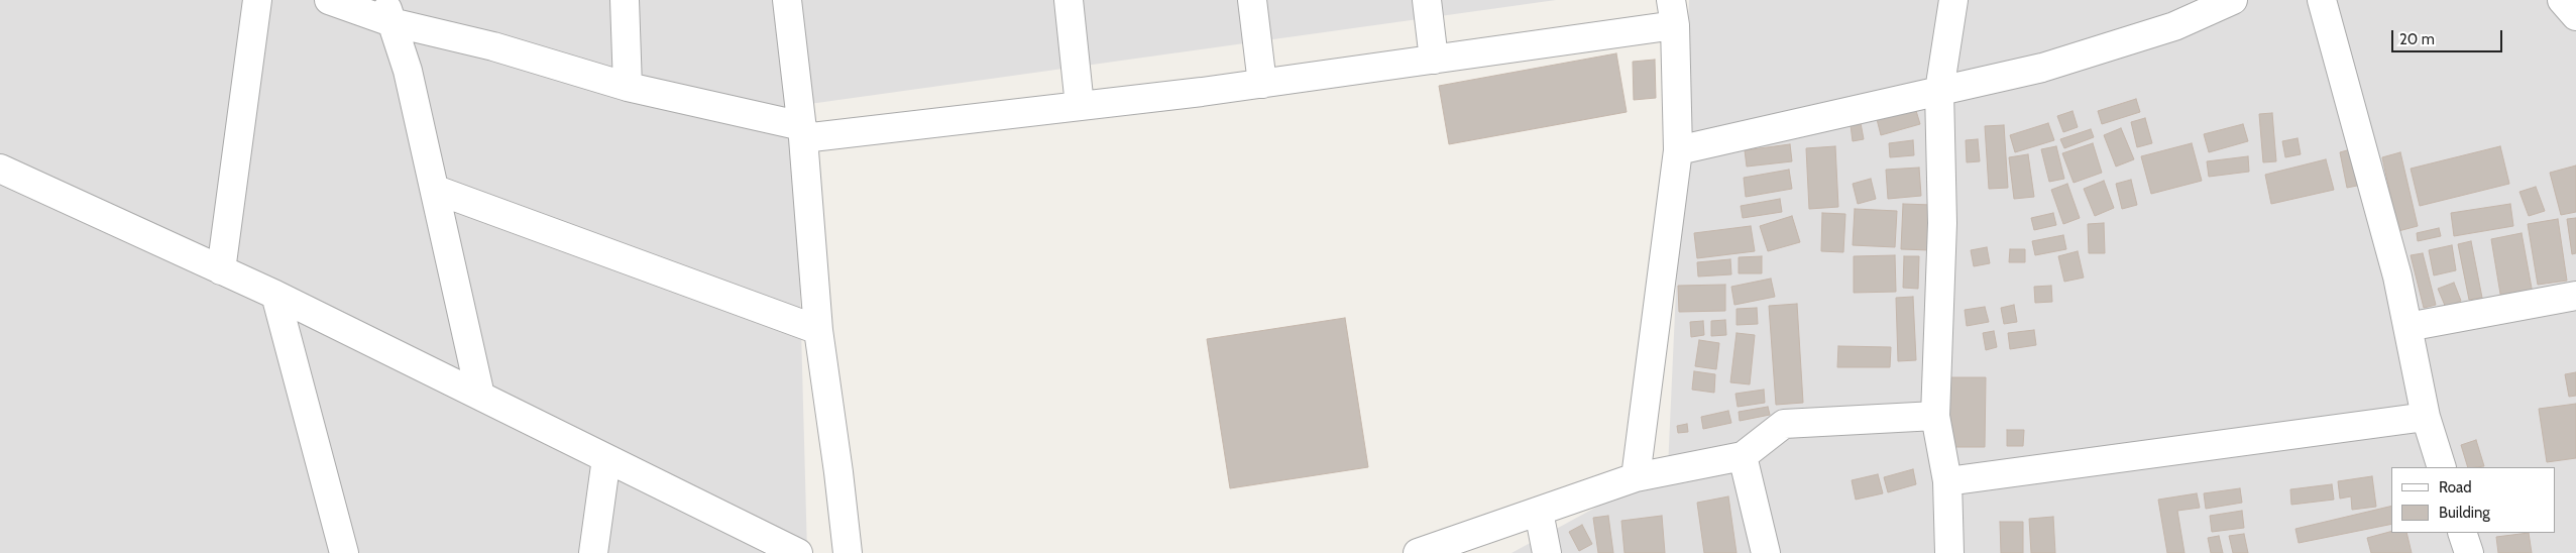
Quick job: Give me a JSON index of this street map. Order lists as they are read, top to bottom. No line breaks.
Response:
{"legend":["Road","Building"],"scale_bar":"20 m"}
